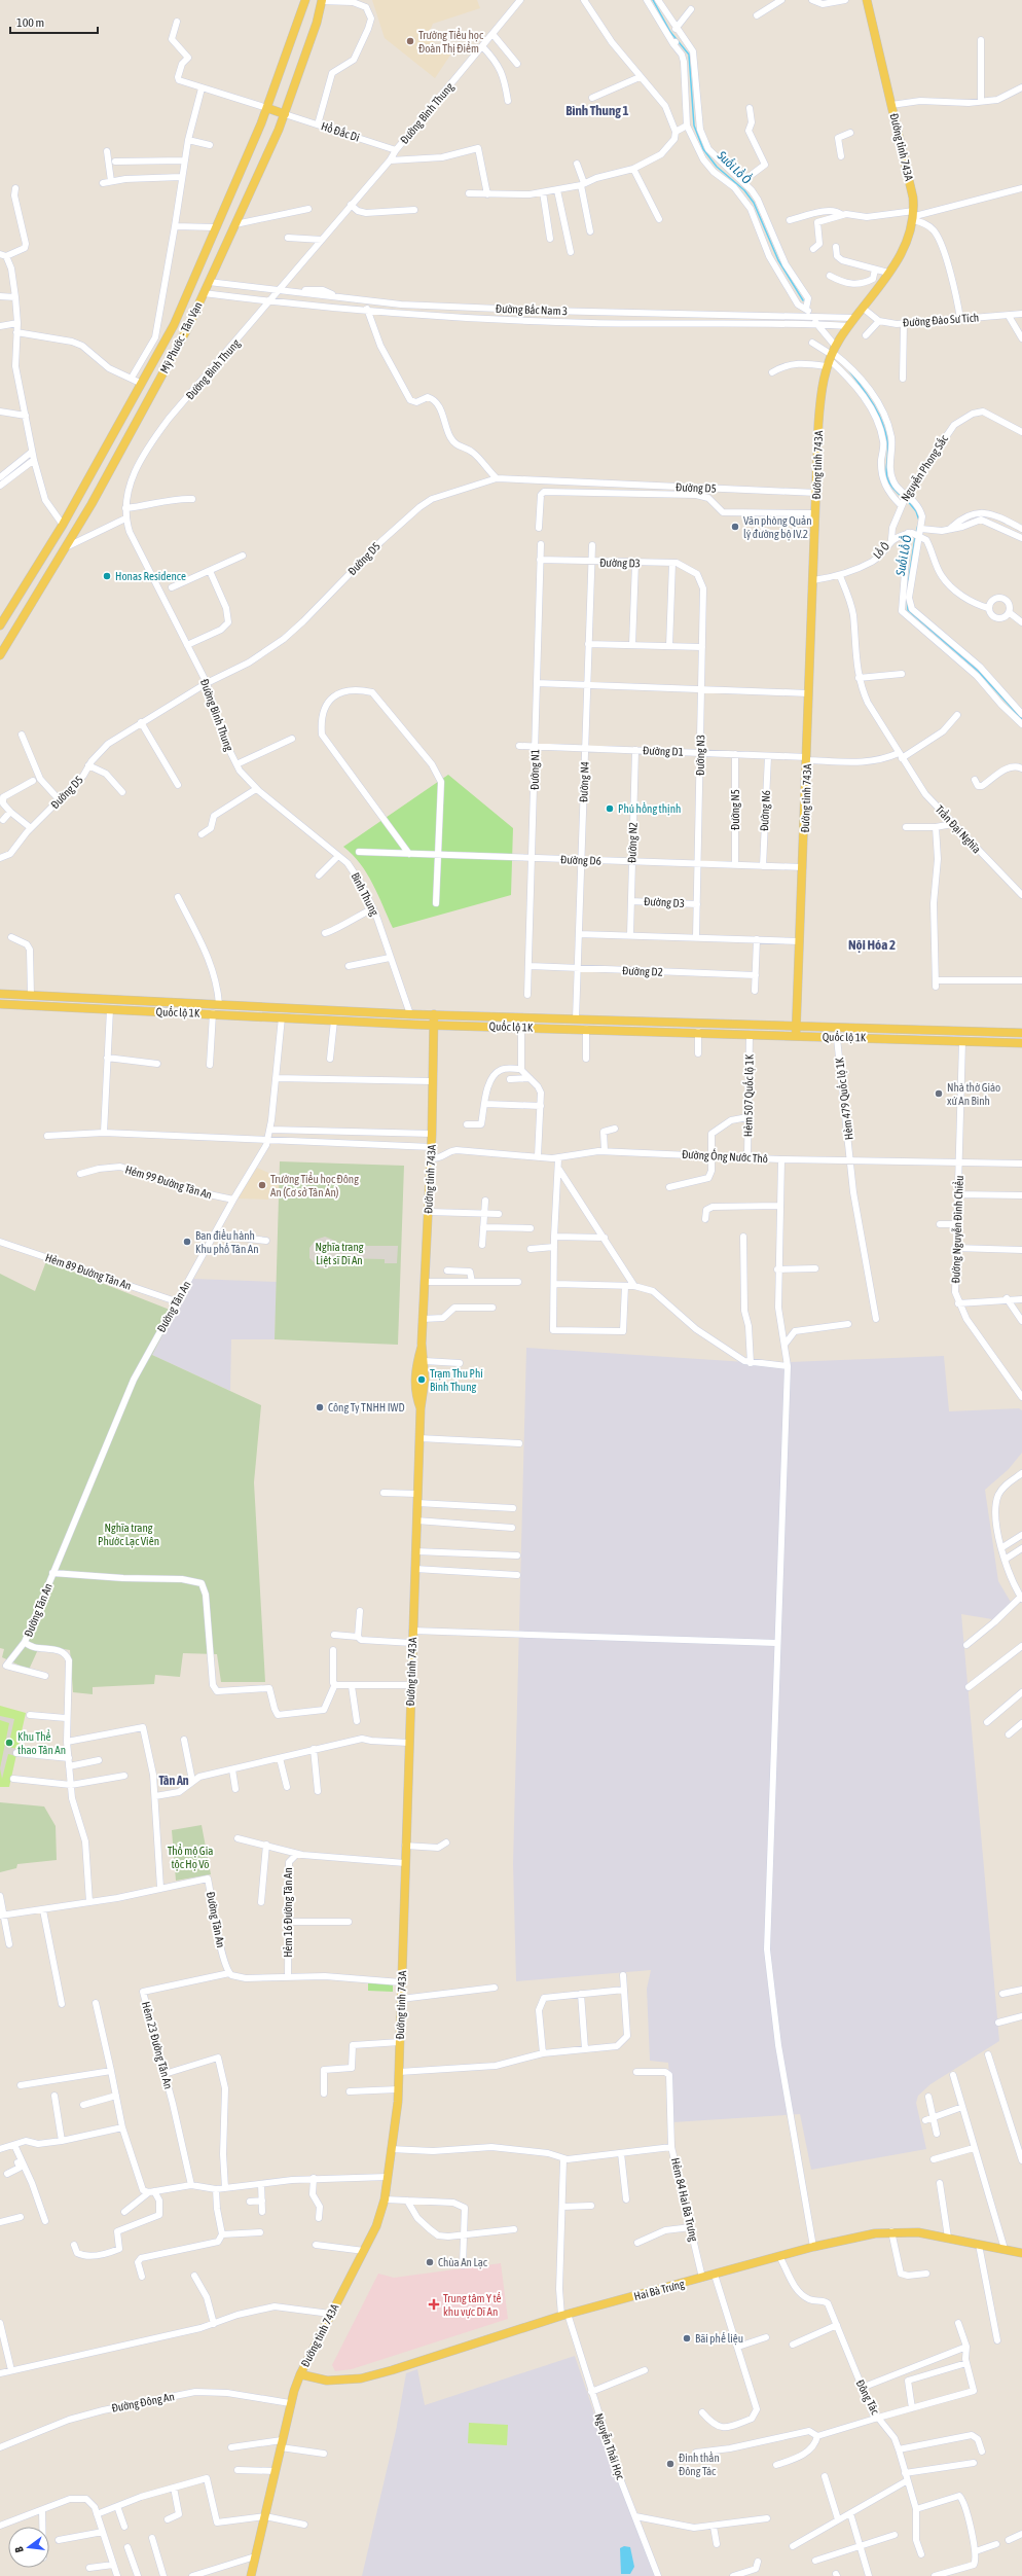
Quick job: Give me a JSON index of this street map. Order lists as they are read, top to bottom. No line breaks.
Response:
{"streets":{"main road":["Đường tỉnh 743A","Mỹ Phước - Tân Vạn","Quốc lộ 1K","Hai Bà Trưng"],"street":["Đường Bình Thung","Hồ Đắc Di","Đường Bắc Nam 3","Đường Đào Sư Tích","Nguyễn Phong Sắc","Đường D5","Lồ Ô","Đường D3","Đường D1","Đường N3","Đường N1","Đường N4","Đường N5","Đường N6","Trần Đại Nghĩa","Đường N2","Đường D6","Bình Thung","Đường D2","Hẻm 507 Quốc lộ 1K","Hẻm 479 Quốc lộ 1K","Đường Ống Nước Thô","Hẻm 99 Đường Tân An","Đường Nguyễn Đình Chiểu","Hẻm 89 Đường Tân An","Đường Tân An","Hẻm 16 Đường Tân An","Hẻm 23 Đường Tân An","Hẻm 84 Hai Bà Trưng","Đông Tác","Đường Đông An","Nguyễn Thái Học"]},"crossings":[["Đường Bình Thung","Hồ Đắc Di"],["Đường Bình Thung","Đường Bắc Nam 3"],["Đường Bình Thung","Đường D5"],["Đường Bình Thung","Bình Thung"],["Hồ Đắc Di","Mỹ Phước - Tân Vạn"],["Đường tỉnh 743A","Đường Bắc Nam 3"],["Đường tỉnh 743A","Đường D5"],["Đường tỉnh 743A","Lồ Ô"],["Đường tỉnh 743A","Đường D1"],["Đường tỉnh 743A","Đường D6"],["Đường tỉnh 743A","Quốc lộ 1K"],["Đường tỉnh 743A","Đường Ống Nước Thô"],["Đường tỉnh 743A","Hai Bà Trưng"],["Đường tỉnh 743A","Đường Đông An"],["Đường Bắc Nam 3","Mỹ Phước - Tân Vạn"],["Nguyễn Phong Sắc","Lồ Ô"],["Lồ Ô","Trần Đại Nghĩa"],["Đường D3","Đường N3"],["Đường D3","Đường N1"],["Đường D3","Đường N4"],["Đường D3","Đường N2"],["Đường D1","Đường N3"],["Đường D1","Đường N1"],["Đường D1","Đường N4"],["Đường D1","Đường N5"],["Đường D1","Đường N6"],["Đường D1","Đường N2"],["Đường N3","Đường D6"],["Đường N1","Đường D6"],["Đường N1","Đường D2"],["Đường N4","Đường D6"],["Đường N4","Đường D2"],["Đường N4","Quốc lộ 1K"],["Đường N5","Đường D6"],["Đường N6","Đường D6"],["Đường N2","Đường D6"],["Bình Thung","Quốc lộ 1K"],["Quốc lộ 1K","Hẻm 507 Quốc lộ 1K"],["Quốc lộ 1K","Hẻm 479 Quốc lộ 1K"],["Quốc lộ 1K","Đường Nguyễn Đình Chiểu"],["Quốc lộ 1K","Đường Tân An"],["Hẻm 507 Quốc lộ 1K","Đường Ống Nước Thô"],["Hẻm 479 Quốc lộ 1K","Đường Ống Nước Thô"],["Đường Ống Nước Thô","Đường Nguyễn Đình Chiểu"],["Hẻm 99 Đường Tân An","Đường Tân An"],["Hẻm 89 Đường Tân An","Đường Tân An"],["Đường Tân An","Hẻm 23 Đường Tân An"],["Hẻm 84 Hai Bà Trưng","Hai Bà Trưng"],["Hẻm 84 Hai Bà Trưng","Nguyễn Thái Học"],["Hai Bà Trưng","Đông Tác"],["Hai Bà Trưng","Nguyễn Thái Học"]],"districts":["Bình Thung 1","Nội Hóa 2","Tân An"],"water":["Suối Lồ Ồ"],"parks":["Nghĩa trang Liệt sĩ Dĩ An","Nghĩa trang Phước Lạc Viên","Thổ mộ Gia tộc Họ Võ"],"places":{"other":["Trường Tiểu học Đoàn Thị Điểm","Văn phòng Quản lý đường bộ IV.2","Honas Residence","Phú hồng thịnh","Nhà thờ Giáo xứ An Bình","Trường Tiểu học Đông An (Cơ sở Tân An)","Ban điều hành Khu phố Tân An","Trạm Thu Phí Bình Thung","Công Ty TNHH IWD","Khu Thể thao Tân An","Chùa An Lạc","Bãi phế liệu","Đình thần Đông Tác"],"health":["Trung tâm Y tế khu vực Dĩ An"]},"scale_bar":"100 m","north":"left"}
